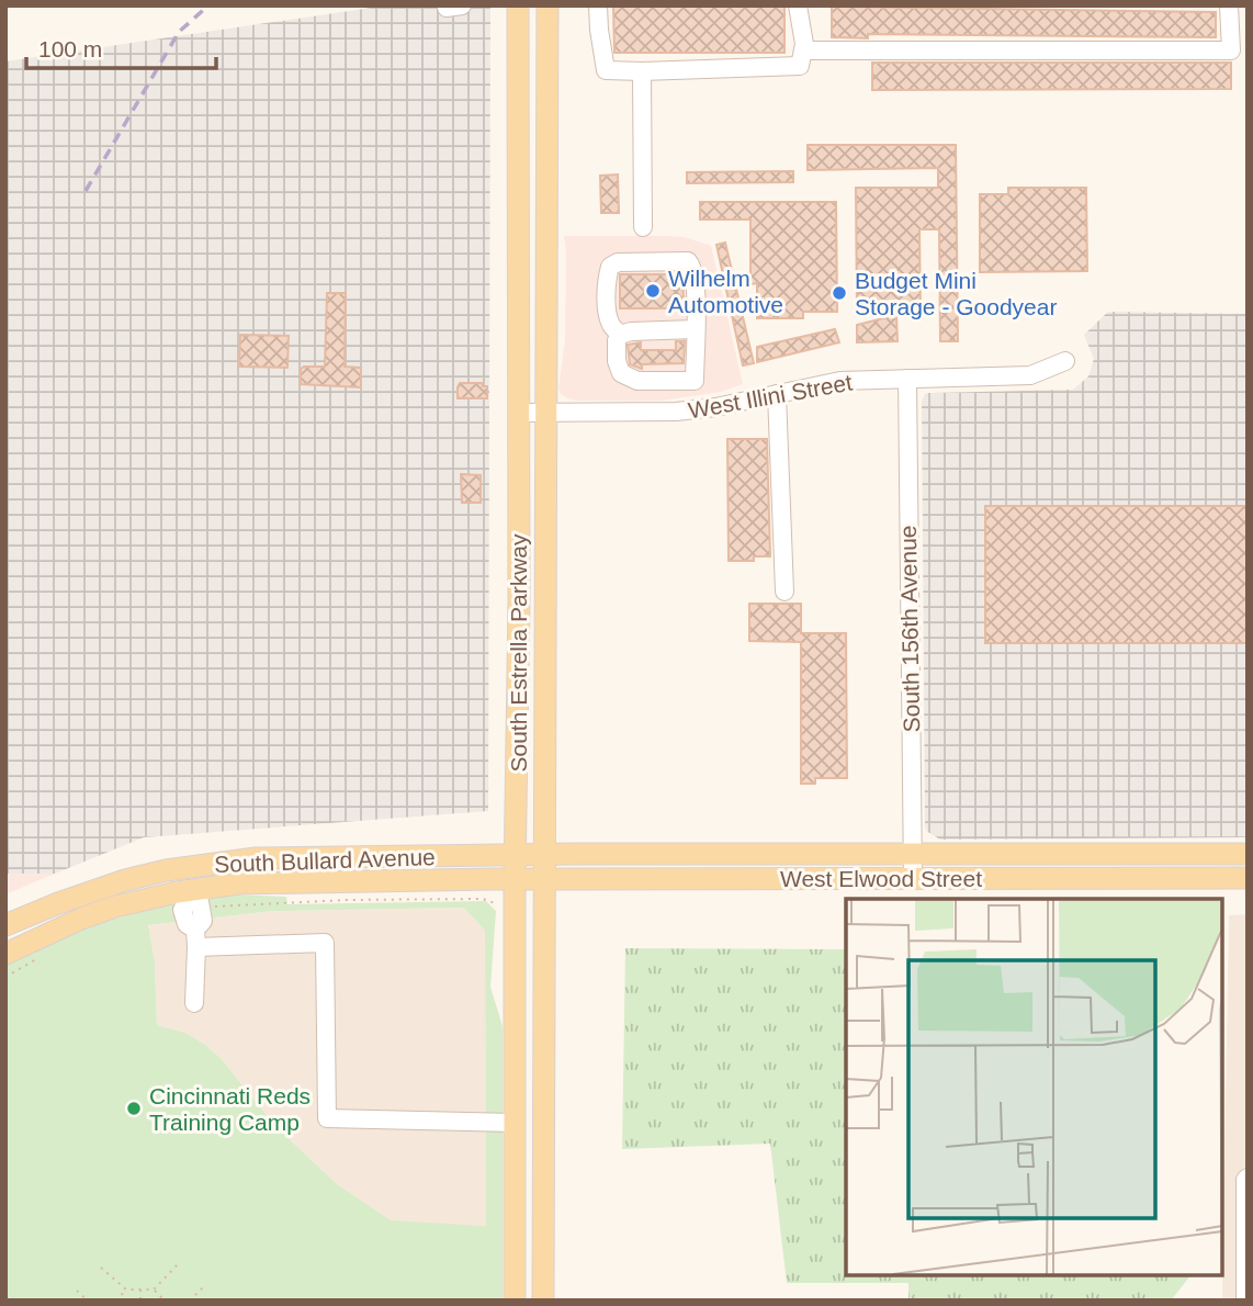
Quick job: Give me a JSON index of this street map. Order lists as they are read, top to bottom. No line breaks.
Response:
{"streets":{"main road":["South Estrella Parkway","South Bullard Avenue","West Elwood Street"],"street":["West Illini Street","South 156th Avenue"]},"crossings":[["West Illini Street","South 156th Avenue"],["West Illini Street","South Estrella Parkway"],["South 156th Avenue","West Elwood Street"],["South Estrella Parkway","South Bullard Avenue"],["South Estrella Parkway","West Elwood Street"],["South Bullard Avenue","West Elwood Street"]],"places":["Wilhelm Automotive","Budget Mini Storage - Goodyear","Cincinnati Reds Training Camp"],"scale_bar":"100 m"}
